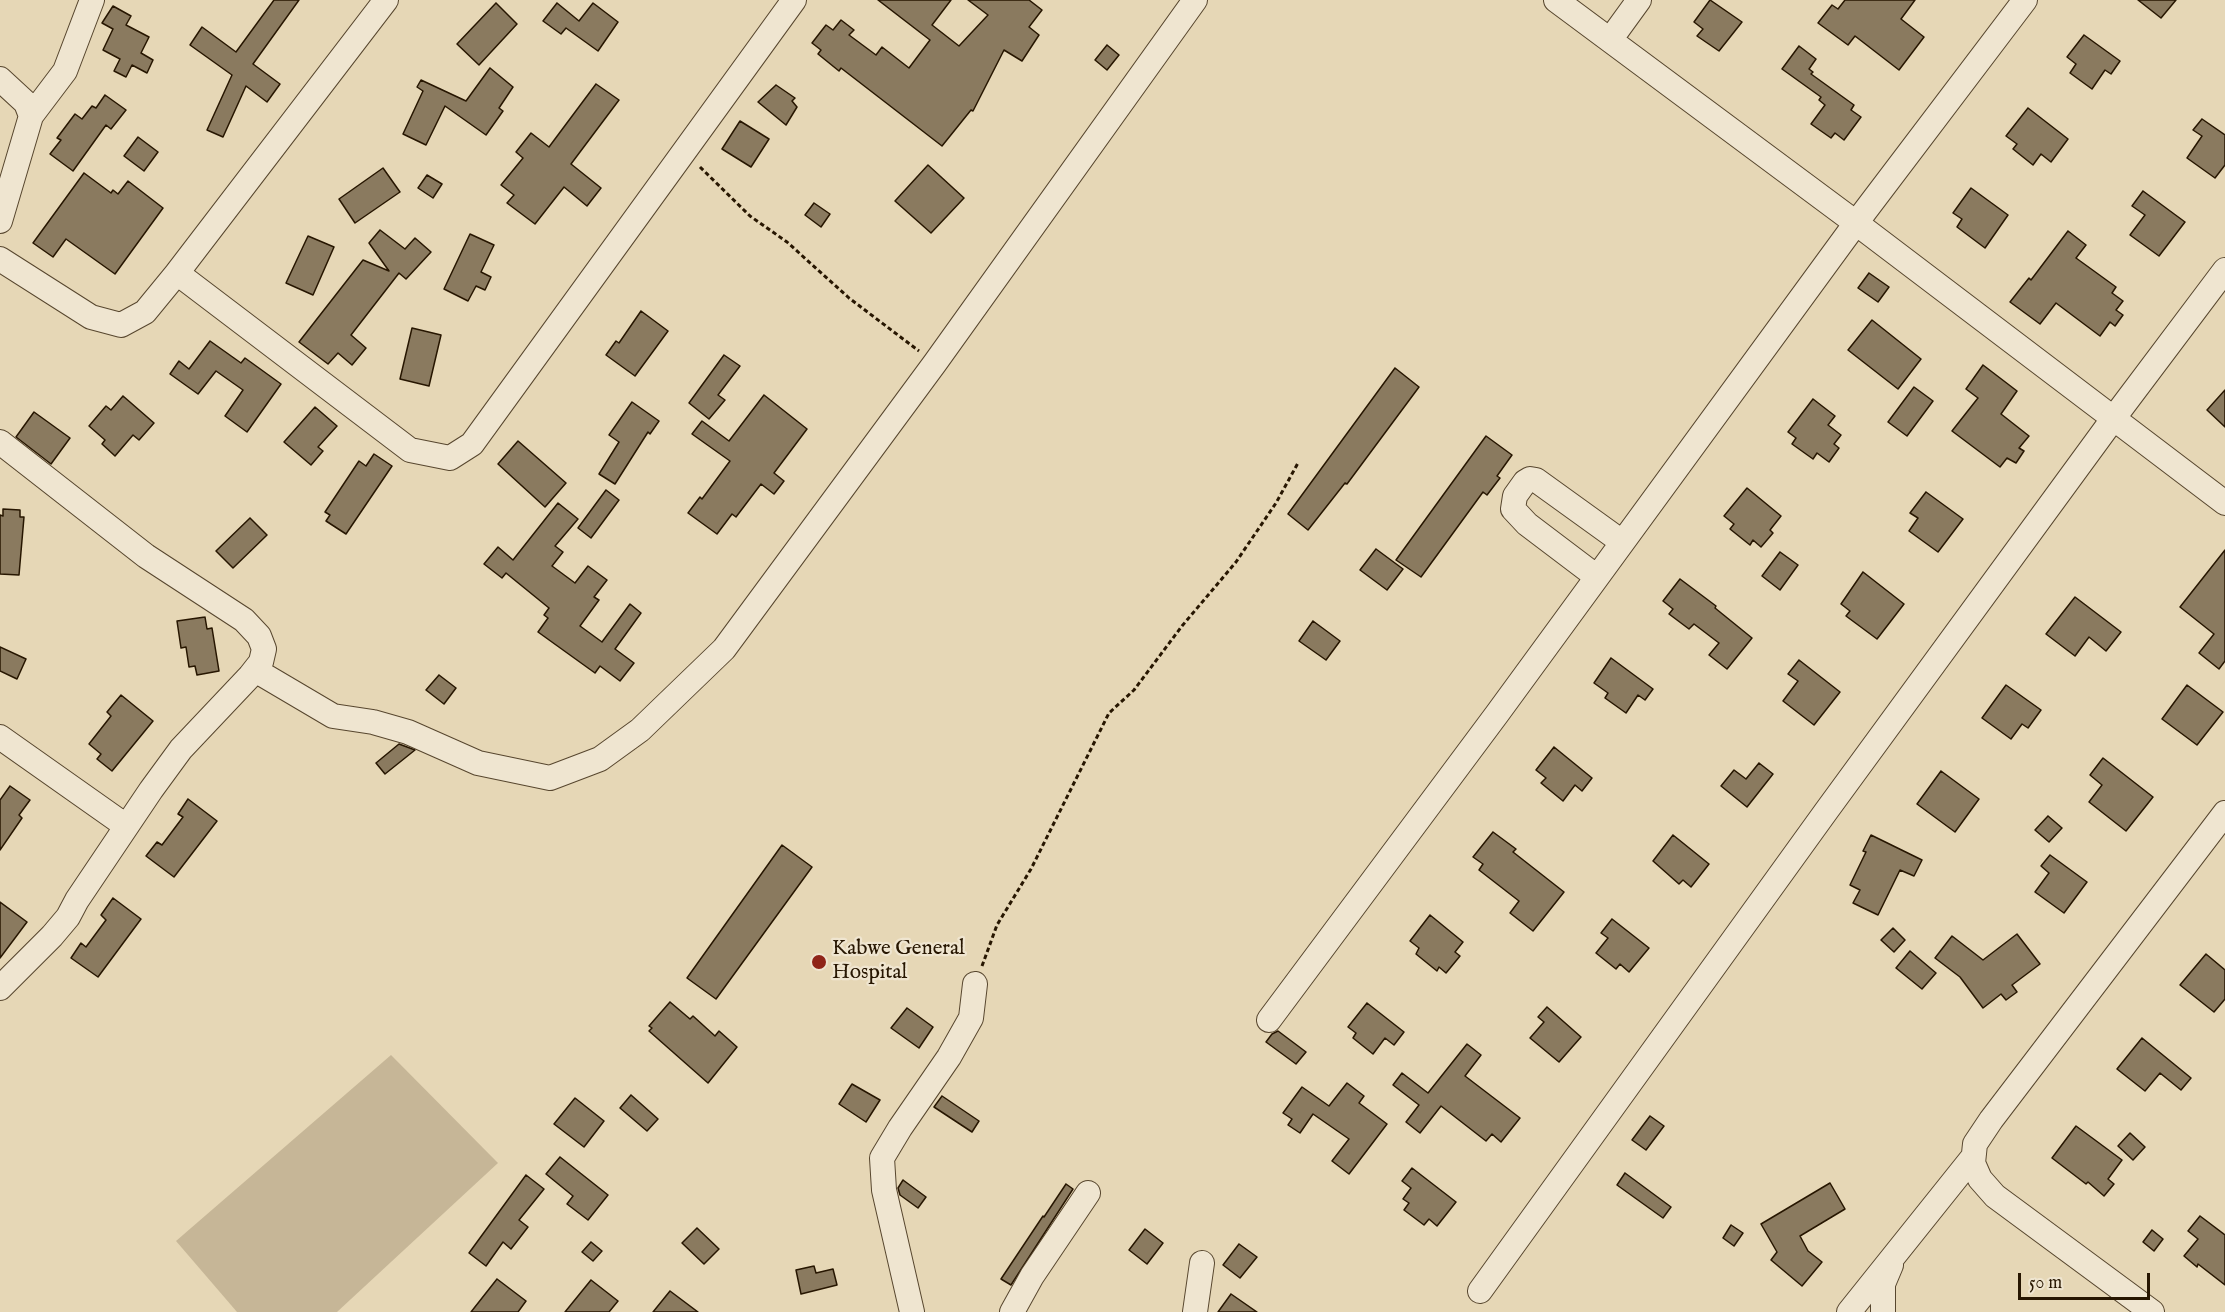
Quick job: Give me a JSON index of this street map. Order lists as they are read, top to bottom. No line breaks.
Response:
{"places":["Kabwe General Hospital"],"scale_bar":"50 m"}
